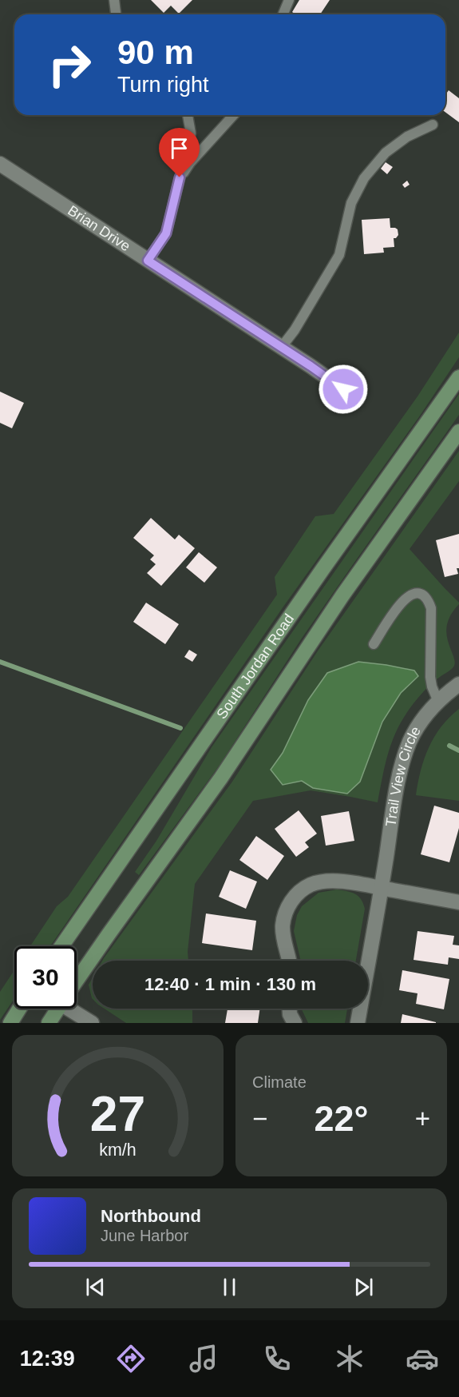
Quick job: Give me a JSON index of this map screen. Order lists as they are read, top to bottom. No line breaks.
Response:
{"streets":{"main road":["South Jordan Road"],"street":["Brian Drive","Trail View Circle"]},"page":{"turn":["90 m","Turn right"],"limit":"30","trip":"12:40 · 1 min · 130 m","tile":"Climate","heat":["−","22°","+"],"song":["Northbound","June Harbor"],"tabs":"12:39","gauge":["27","km/h"]}}
